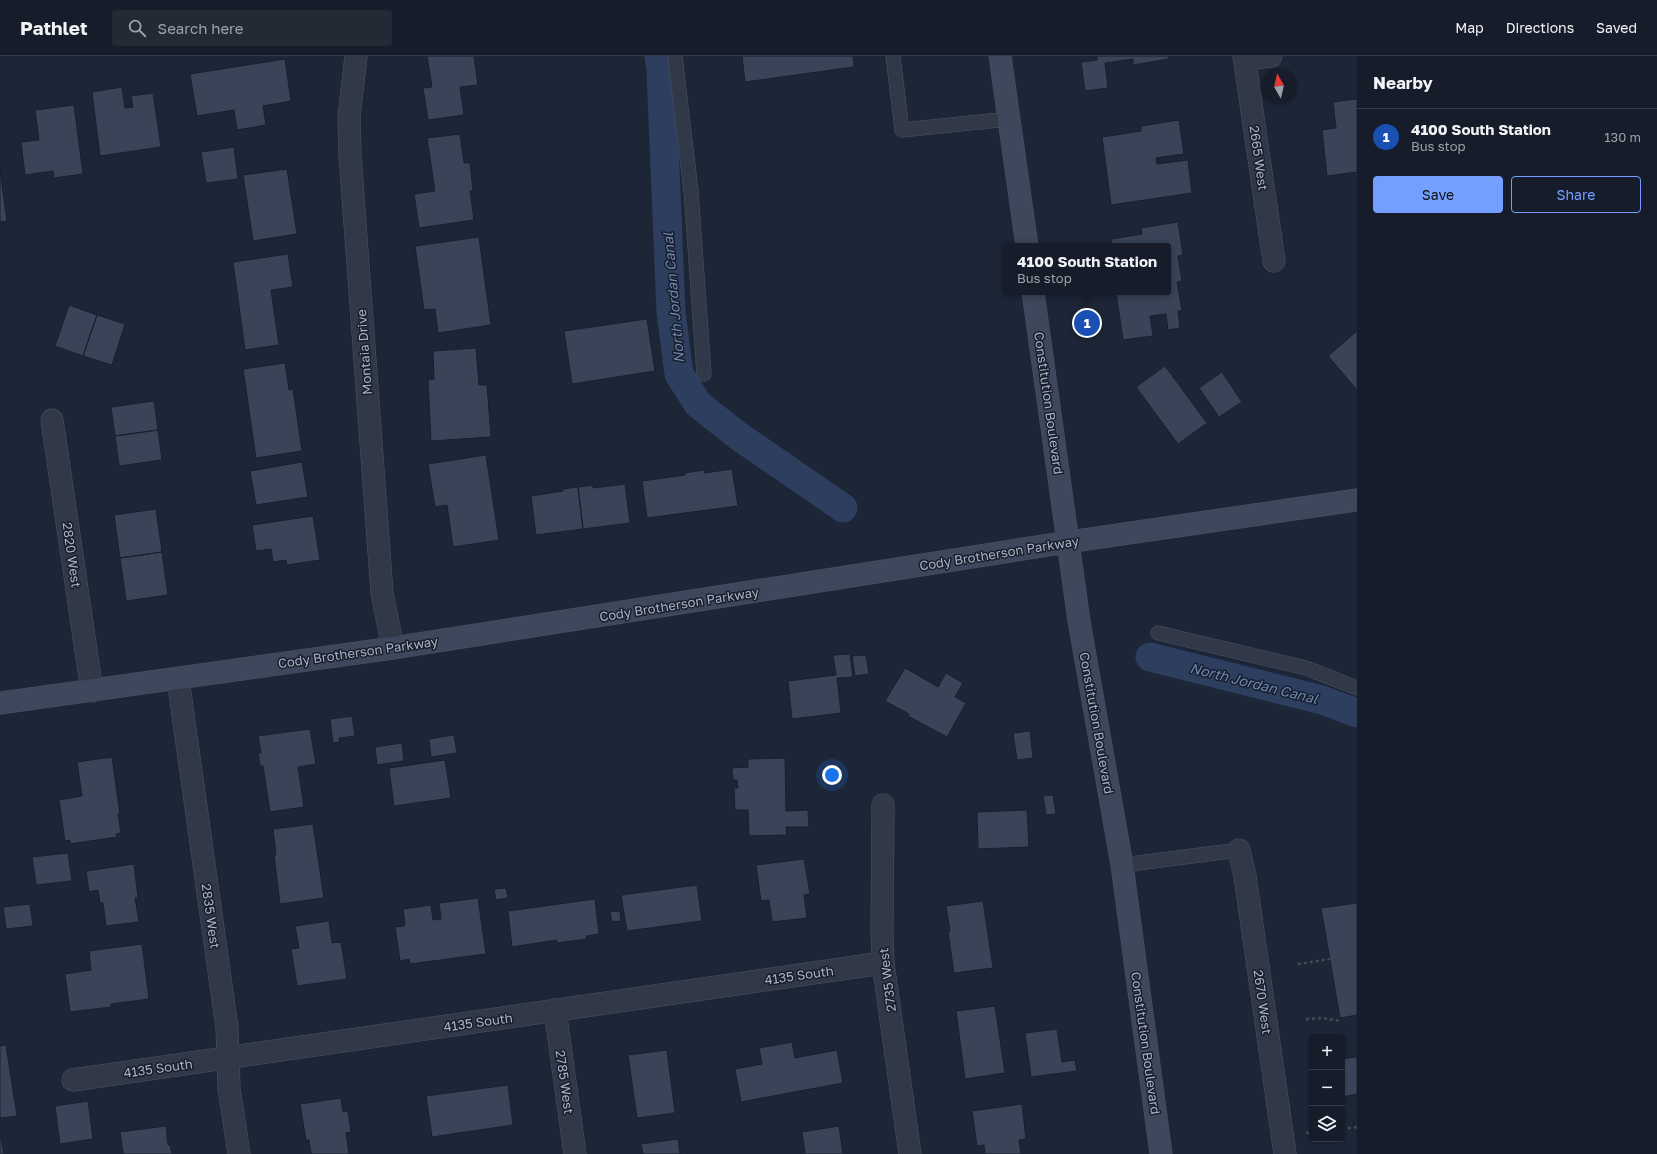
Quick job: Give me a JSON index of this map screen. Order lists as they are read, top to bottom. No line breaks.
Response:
{"streets":{"main road":["Constitution Boulevard","Cody Brotherson Parkway"],"street":["2665 West","Montaia Drive","2820 West","2835 West","4135 South","2735 West","2670 West","2785 West"]},"crossings":[["Montaia Drive","Cody Brotherson Parkway"],["Constitution Boulevard","Cody Brotherson Parkway"],["Cody Brotherson Parkway","2820 West"],["Cody Brotherson Parkway","2835 West"],["2835 West","4135 South"],["4135 South","2735 West"],["4135 South","2785 West"]],"water":["North Jordan Canal"],"north":"top","page":{"header":"Pathlet","search":"Search here","nav":["Map","Directions","Saved"],"heading":"Nearby","list":[{"mark":"1","name":"4100 South Station","note":"Bus stop","value":"130 m"}],"buttons":["Save","Share"],"popup":["4100 South Station","Bus stop"],"pins":"1","map_buttons":["+","−"]}}
